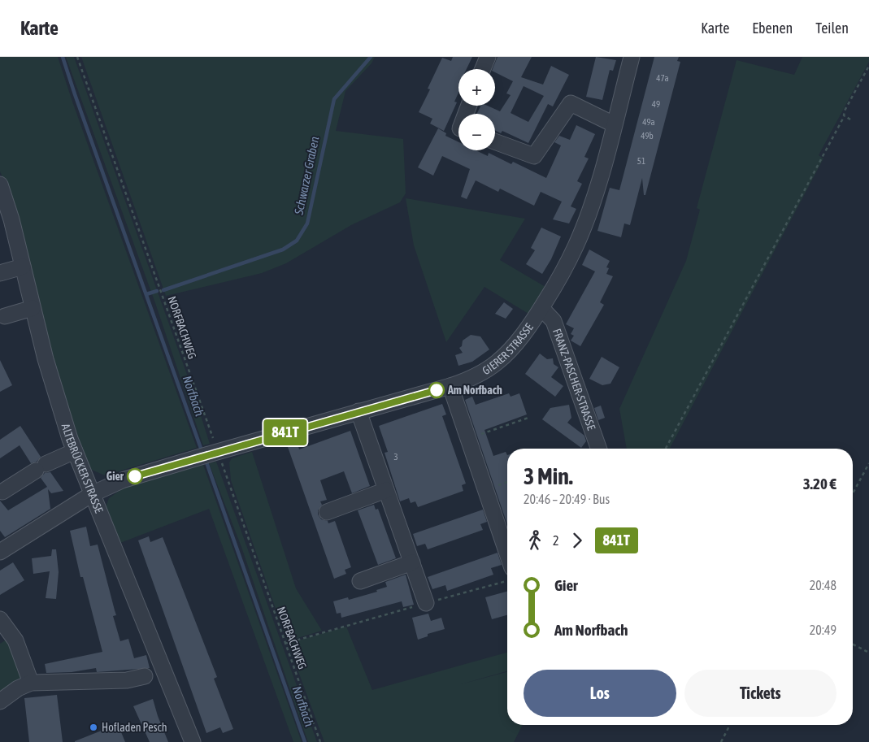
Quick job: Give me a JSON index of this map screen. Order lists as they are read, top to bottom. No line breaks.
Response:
{"streets":{"street":["GIERER STRASSE","FRANZ-PASCHER-STRASSE","ALTEBRÜCKER STRASSE"],"path":["NORFBACHWEG"]},"crossings":[["NORFBACHWEG","GIERER STRASSE"],["GIERER STRASSE","FRANZ-PASCHER-STRASSE"],["GIERER STRASSE","ALTEBRÜCKER STRASSE"]],"water":["Schwarzer Graben","Norfbach"],"places":["Am Norfbach","Gier","Hofladen Pesch"],"lines":["bus line 841T"],"house_numbers":["47a","49","49a","49b","51","3"],"page":{"header":"Karte","nav":["Karte","Ebenen","Teilen"],"on_map":"841T","map_buttons":["+","−"],"heading":["3 Min.","20:46 – 20:49 · Bus","3.20 €"],"legs":["2","841T"],"list":[{"name":"Gier","value":"20:48"},{"name":"Am Norfbach","value":"20:49"}],"buttons":["Los","Tickets"]}}
